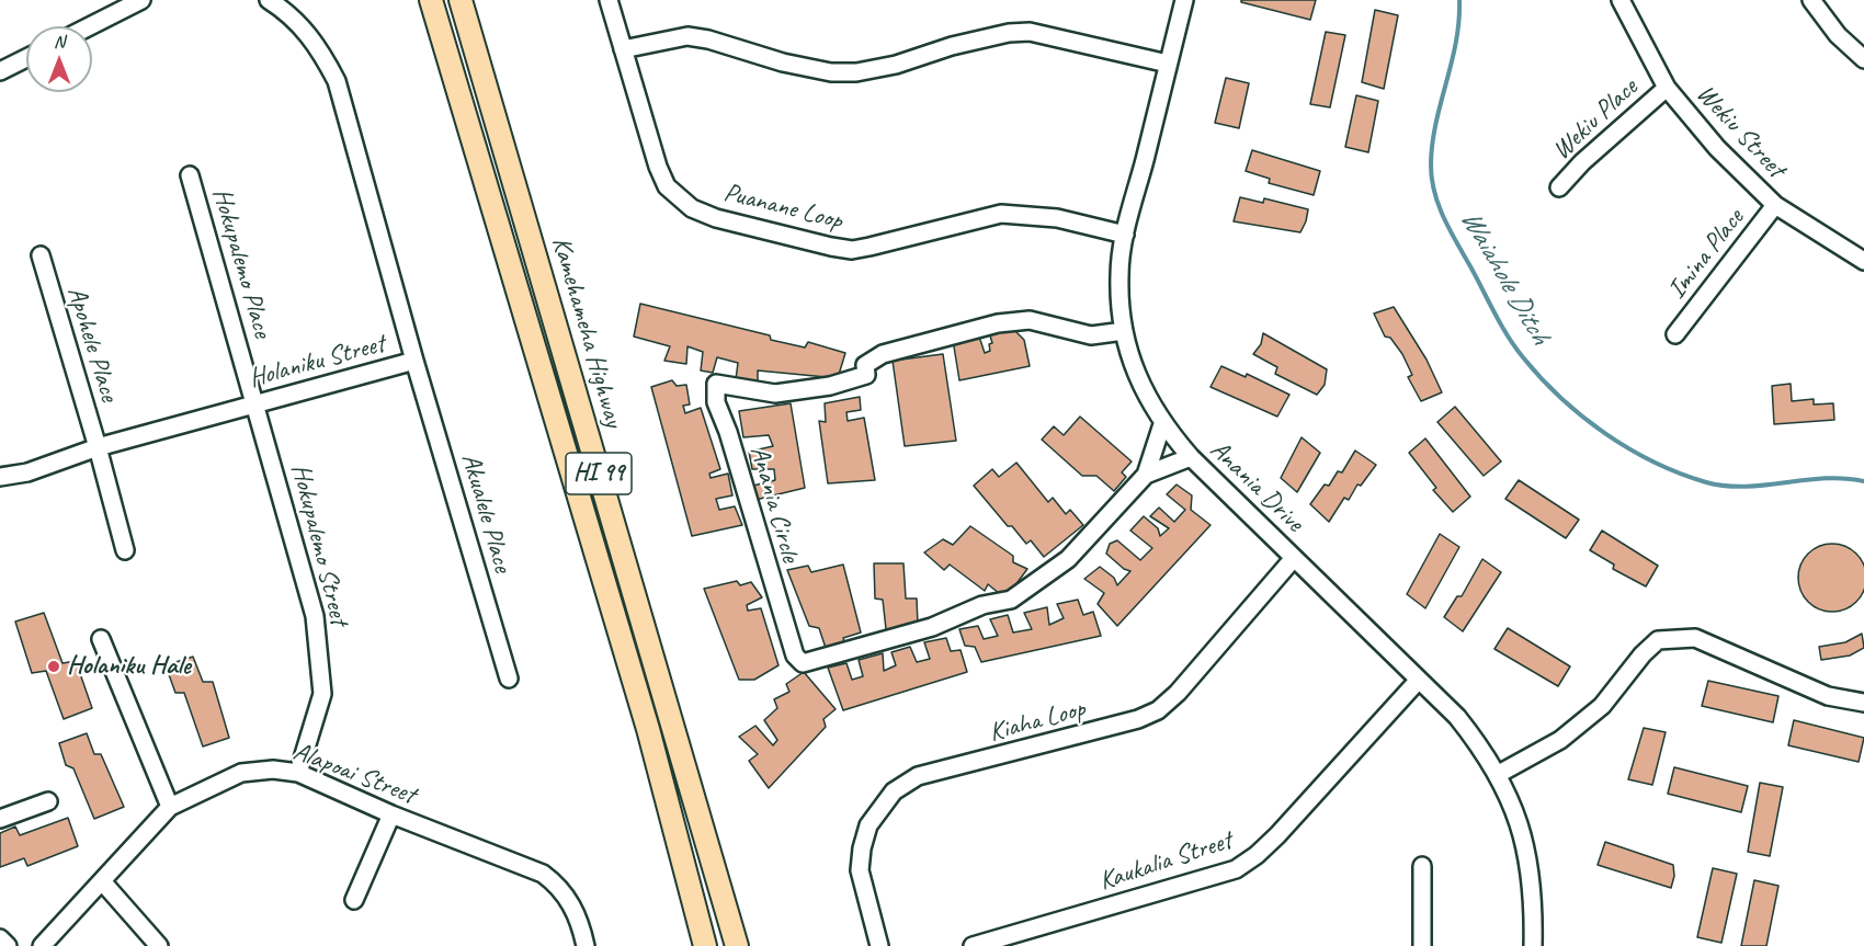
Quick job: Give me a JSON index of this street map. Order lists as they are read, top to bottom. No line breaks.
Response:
{"streets":{"main road":["Kamehameha Highway","HI 99"],"street":["Wekiu Place","Wekiu Street","Puanane Loop","Imina Place","Hokupalemo Place","Apohele Place","Holaniku Street","Anania Drive","Anania Circle","Akualele Place","Hokupalemo Street","Kiaha Loop","Alapoai Street","Kaukalia Street"]},"crossings":[["Wekiu Place","Wekiu Street"],["Wekiu Street","Imina Place"],["Puanane Loop","Anania Drive"],["Hokupalemo Place","Holaniku Street"],["Hokupalemo Place","Hokupalemo Street"],["Apohele Place","Holaniku Street"],["Holaniku Street","Akualele Place"],["Holaniku Street","Hokupalemo Street"],["Anania Drive","Anania Circle"],["Anania Drive","Kiaha Loop"],["Anania Drive","Kaukalia Street"],["Hokupalemo Street","Alapoai Street"]],"water":["Waiahole Ditch"],"places":["Holaniku Hale"],"north":"top"}
